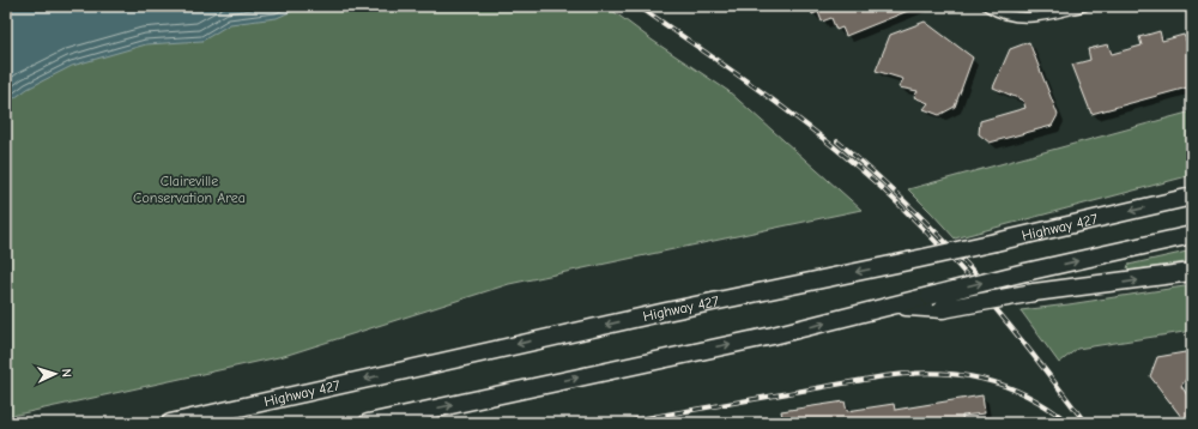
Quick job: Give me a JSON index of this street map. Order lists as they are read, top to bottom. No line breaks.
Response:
{"streets":{"highway":["Highway 427"]},"parks":["Claireville Conservation Area"],"north":"right"}
